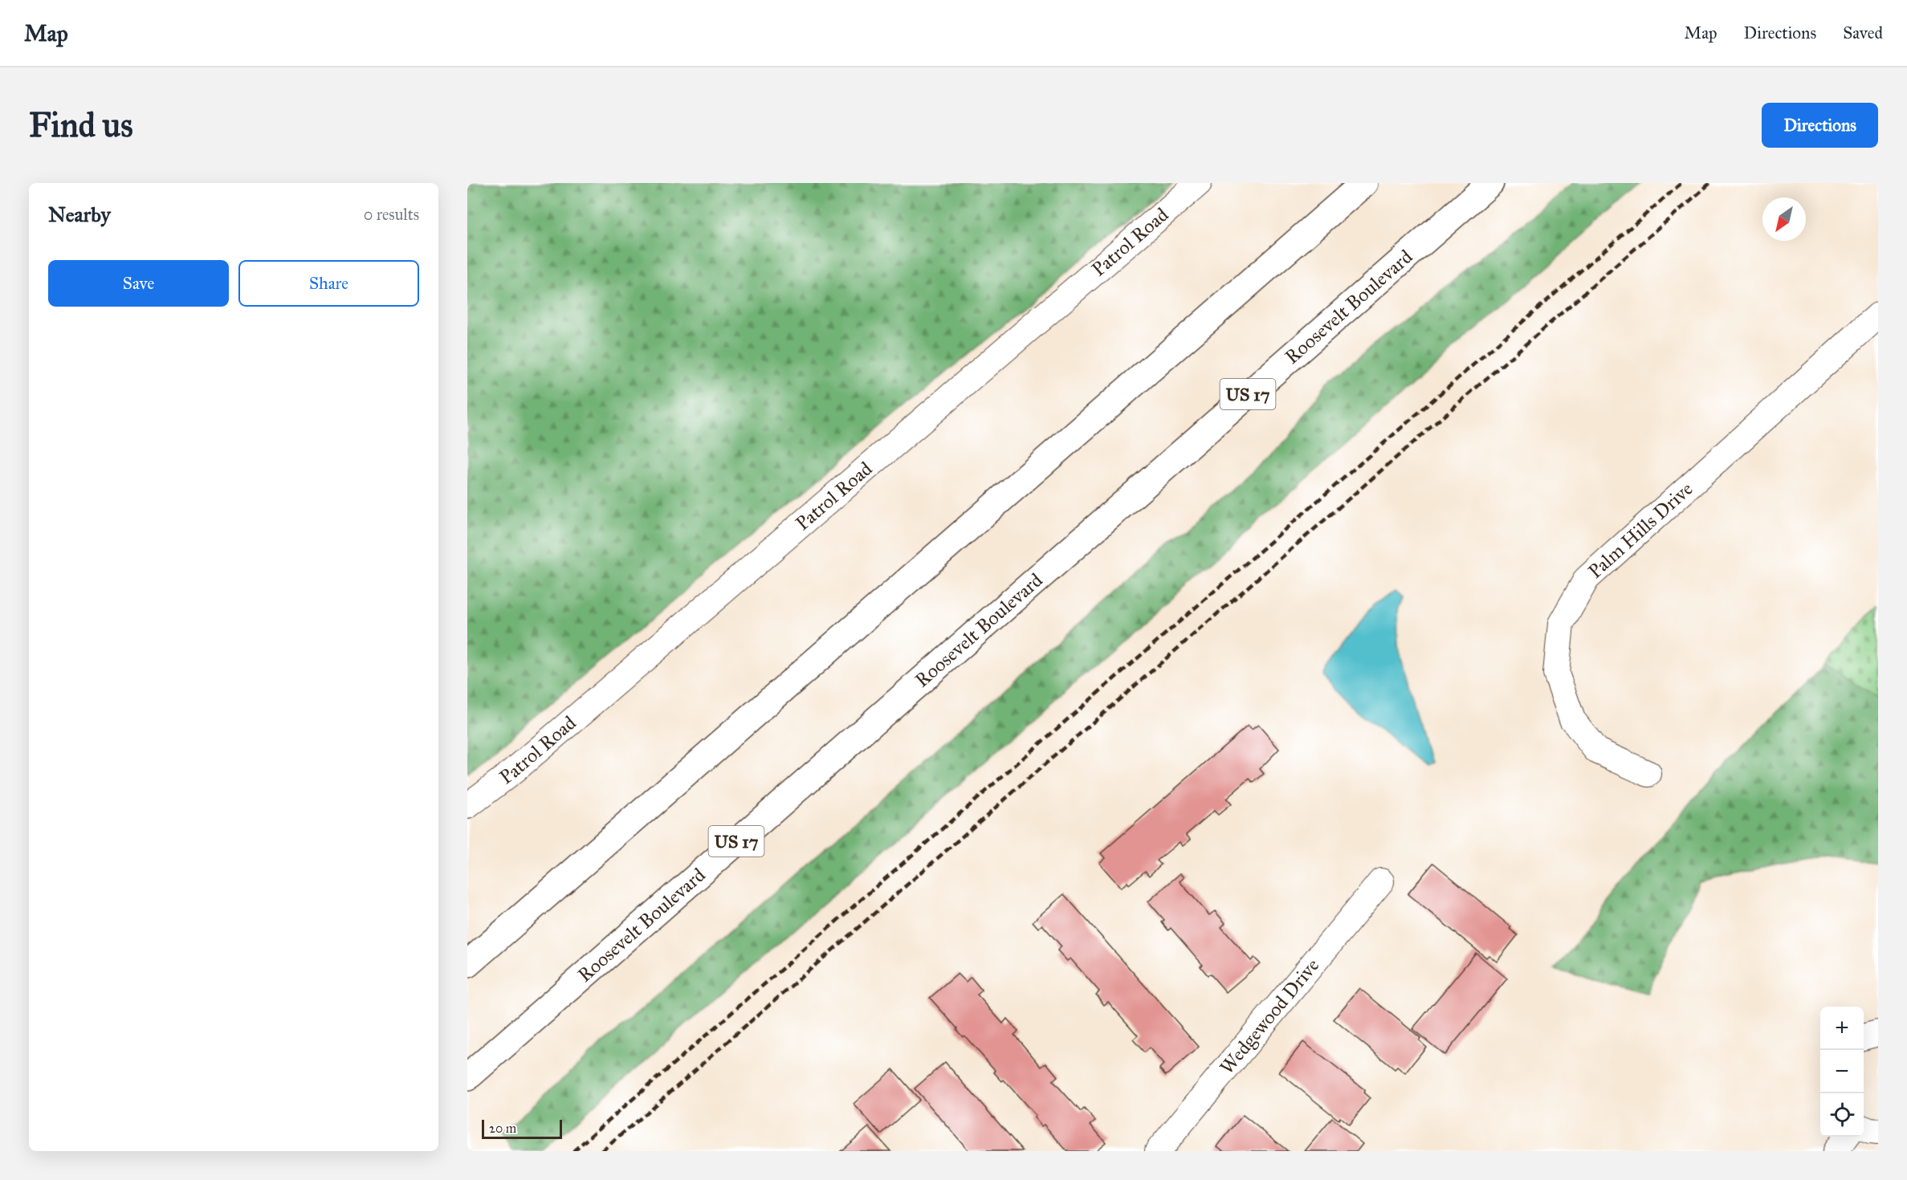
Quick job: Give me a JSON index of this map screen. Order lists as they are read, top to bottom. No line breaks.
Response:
{"streets":{"highway":["Roosevelt Boulevard","US 17"],"street":["Patrol Road","Palm Hills Drive","Wedgewood Drive"]},"scale_bar":"20 m","north":"bottom left","page":{"header":"Map","nav":["Map","Directions","Saved"],"buttons":["Directions",["Save","Share"]],"title":"Find us","heading":["Nearby","0 results"],"map_buttons":["+","−"],"scale":"20 m"}}
